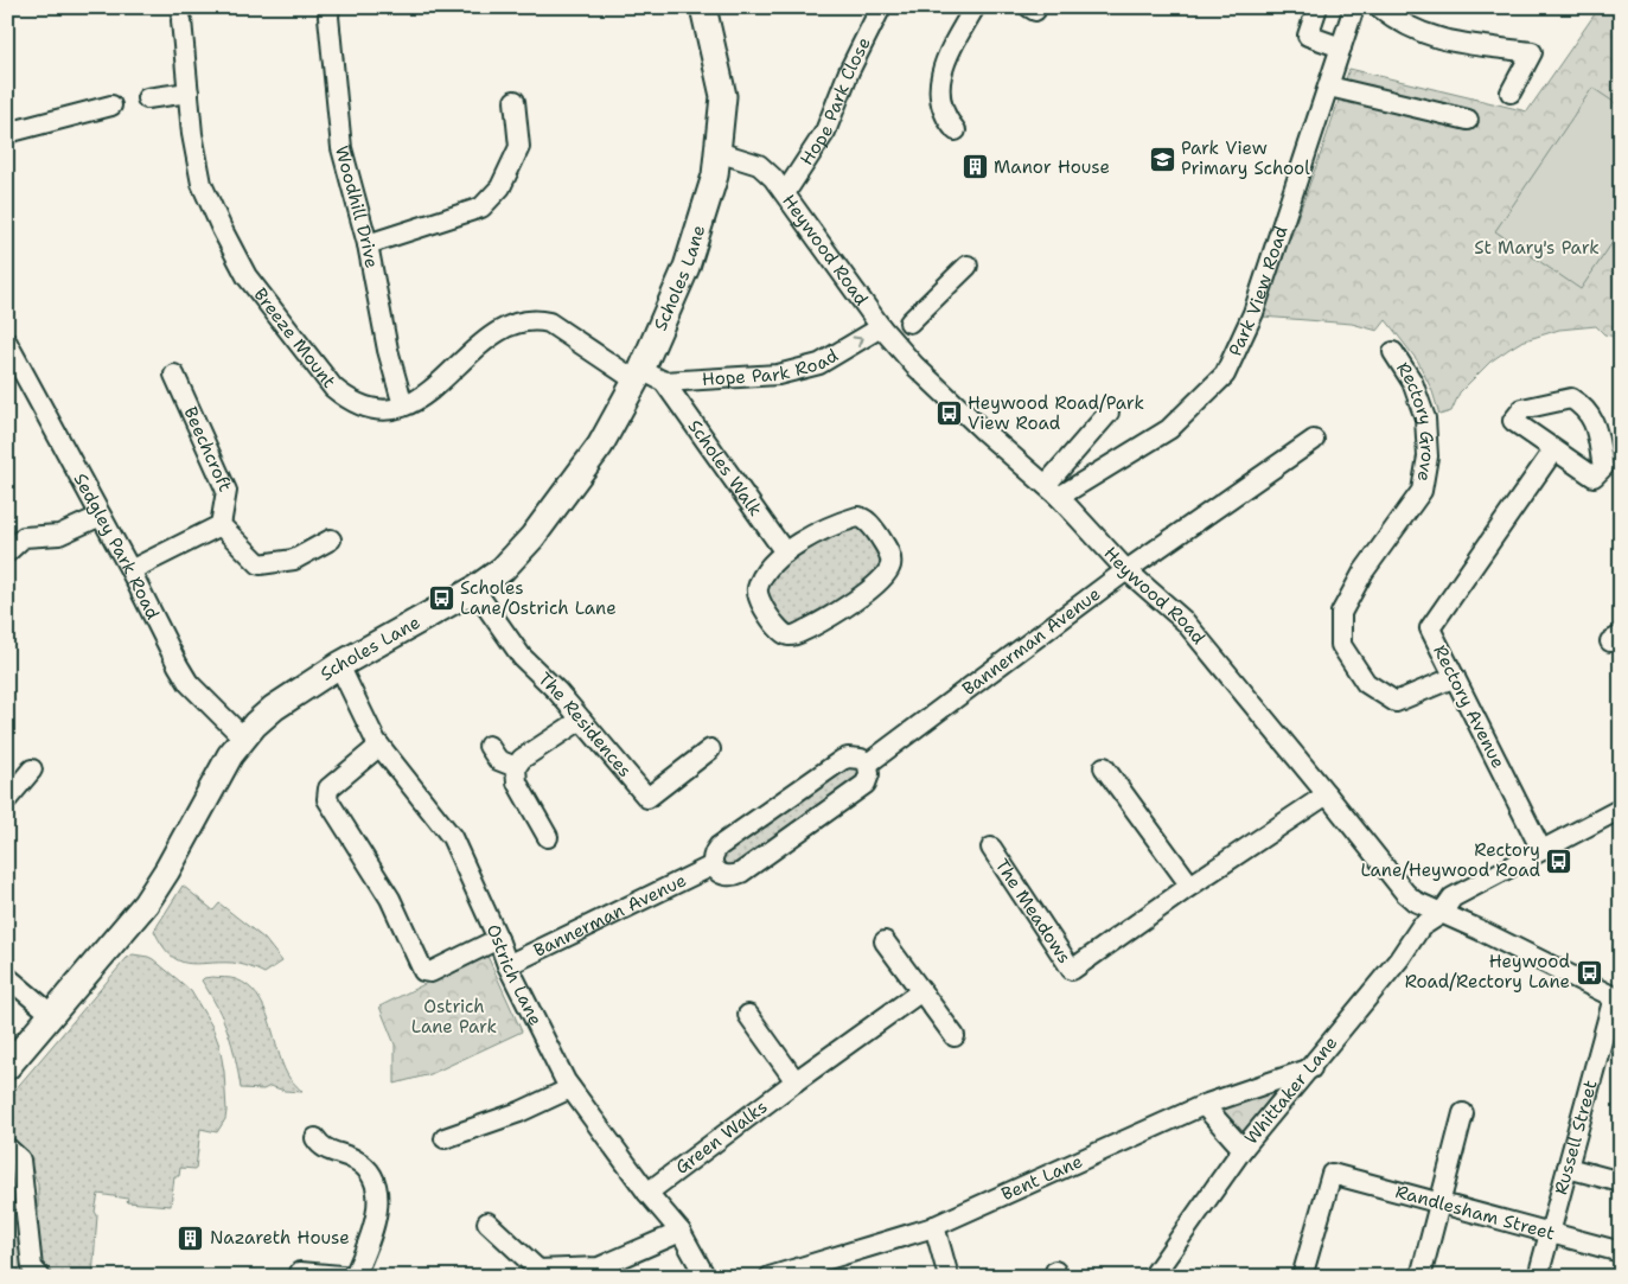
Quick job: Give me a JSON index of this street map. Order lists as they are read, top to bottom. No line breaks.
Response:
{"streets":{"main road":["Scholes Lane"],"street":["Hope Park Close","Woodhill Drive","Heywood Road","Park View Road","Breeze Mount","Hope Park Road","Rectory Grove","Beechcroft","Scholes Walk","Sedgley Park Road","Bannerman Avenue","Rectory Avenue","The Residences","The Meadows","Ostrich Lane","Whittaker Lane","Green Walks","Russell Street","Bent Lane","Randlesham Street"]},"crossings":[["Hope Park Close","Heywood Road"],["Woodhill Drive","Breeze Mount"],["Heywood Road","Scholes Lane"],["Heywood Road","Park View Road"],["Heywood Road","Hope Park Road"],["Heywood Road","Bannerman Avenue"],["Heywood Road","The Meadows"],["Heywood Road","Whittaker Lane"],["Heywood Road","Russell Street"],["Scholes Lane","Breeze Mount"],["Scholes Lane","Hope Park Road"],["Scholes Lane","Scholes Walk"],["Scholes Lane","Sedgley Park Road"],["Scholes Lane","The Residences"],["Scholes Lane","Ostrich Lane"],["Breeze Mount","Hope Park Road"],["Breeze Mount","Scholes Walk"],["Hope Park Road","Scholes Walk"],["Rectory Grove","Rectory Avenue"],["Bannerman Avenue","Ostrich Lane"],["Rectory Avenue","Whittaker Lane"],["Ostrich Lane","Green Walks"],["Whittaker Lane","Bent Lane"],["Russell Street","Randlesham Street"]],"one_way":["Hope Park Road"],"parks":["St Mary's Park","Ostrich Lane Park"],"places":{"school or university":["Park View Primary School"],"building":["Manor House","Nazareth House"],"bus stop":["Heywood Road/Park View Road","Scholes Lane/Ostrich Lane","Rectory Lane/Heywood Road","Heywood Road/Rectory Lane"]}}
